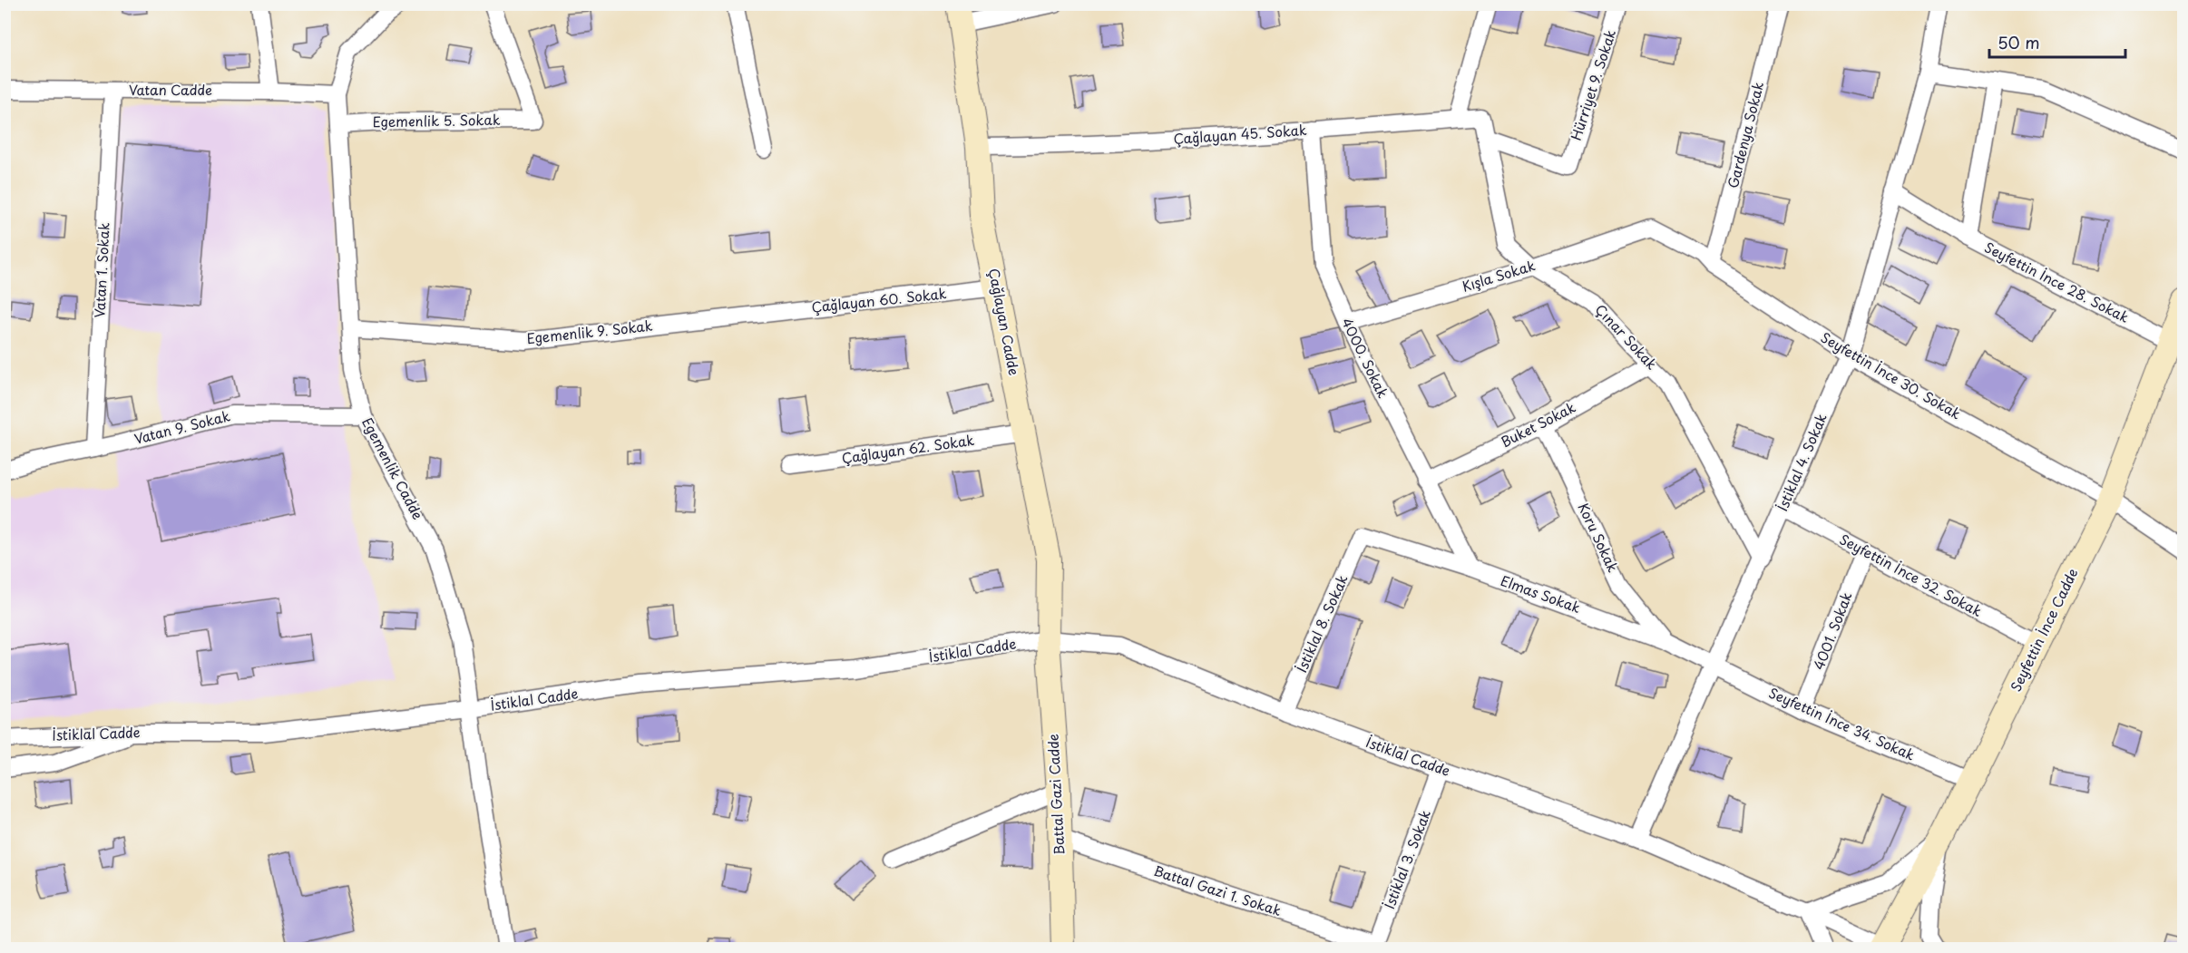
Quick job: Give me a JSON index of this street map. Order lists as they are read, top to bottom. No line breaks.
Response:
{"streets":{"street":["Hürriyet 9. Sokak","Vatan Cadde","Egemenlik 5. Sokak","Çağlayan 45. Sokak","Gardenya Sokak","Vatan 1. Sokak","Kışla Sokak","Seyfettin İnce 28. Sokak","Çağlayan 60. Sokak","Çağlayan Cadde","Egemenlik 9. Sokak","Çınar Sokak","4000. Sokak","Seyfettin İnce 30. Sokak","Buket Sokak","Vatan 9. Sokak","Çağlayan 62. Sokak","İstiklal 4. Sokak","Egemenlik Cadde","Koru Sokak","Seyfettin İnce 32. Sokak","Elmas Sokak","İstiklal 8. Sokak","Seyfettin İnce Cadde","4001. Sokak","İstiklal Cadde","Seyfettin İnce 34. Sokak","Battal Gazi Cadde","İstiklal 3. Sokak","Battal Gazi 1. Sokak"]},"crossings":[["Hürriyet 9. Sokak","Çağlayan 45. Sokak"],["Hürriyet 9. Sokak","Çınar Sokak"],["Vatan Cadde","Vatan 1. Sokak"],["Vatan Cadde","Egemenlik Cadde"],["Egemenlik 5. Sokak","Egemenlik Cadde"],["Çağlayan 45. Sokak","Çağlayan Cadde"],["Çağlayan 45. Sokak","Çınar Sokak"],["Çağlayan 45. Sokak","4000. Sokak"],["Gardenya Sokak","Seyfettin İnce 30. Sokak"],["Vatan 1. Sokak","Vatan 9. Sokak"],["Kışla Sokak","Çınar Sokak"],["Kışla Sokak","4000. Sokak"],["Kışla Sokak","Seyfettin İnce 30. Sokak"],["Seyfettin İnce 28. Sokak","Seyfettin İnce Cadde"],["Çağlayan 60. Sokak","Çağlayan Cadde"],["Çağlayan 60. Sokak","Egemenlik 9. Sokak"],["Çağlayan Cadde","Çağlayan 62. Sokak"],["Çağlayan Cadde","İstiklal Cadde"],["Çağlayan Cadde","Battal Gazi Cadde"],["Egemenlik 9. Sokak","Egemenlik Cadde"],["Çınar Sokak","Buket Sokak"],["Çınar Sokak","İstiklal 4. Sokak"],["4000. Sokak","Buket Sokak"],["4000. Sokak","Elmas Sokak"],["Seyfettin İnce 30. Sokak","İstiklal 4. Sokak"],["Seyfettin İnce 30. Sokak","Seyfettin İnce Cadde"],["Buket Sokak","Koru Sokak"],["Vatan 9. Sokak","Egemenlik Cadde"],["İstiklal 4. Sokak","Seyfettin İnce 32. Sokak"],["İstiklal 4. Sokak","Elmas Sokak"],["İstiklal 4. Sokak","İstiklal Cadde"],["İstiklal 4. Sokak","Seyfettin İnce 34. Sokak"],["Egemenlik Cadde","İstiklal Cadde"],["Koru Sokak","Elmas Sokak"],["Seyfettin İnce 32. Sokak","Seyfettin İnce Cadde"],["Seyfettin İnce 32. Sokak","4001. Sokak"],["Elmas Sokak","İstiklal 8. Sokak"],["Elmas Sokak","Seyfettin İnce 34. Sokak"],["İstiklal 8. Sokak","İstiklal Cadde"],["Seyfettin İnce Cadde","İstiklal Cadde"],["Seyfettin İnce Cadde","Seyfettin İnce 34. Sokak"],["4001. Sokak","Seyfettin İnce 34. Sokak"],["İstiklal Cadde","Battal Gazi Cadde"],["İstiklal Cadde","İstiklal 3. Sokak"],["Battal Gazi Cadde","Battal Gazi 1. Sokak"],["İstiklal 3. Sokak","Battal Gazi 1. Sokak"]],"scale_bar":"50 m"}
